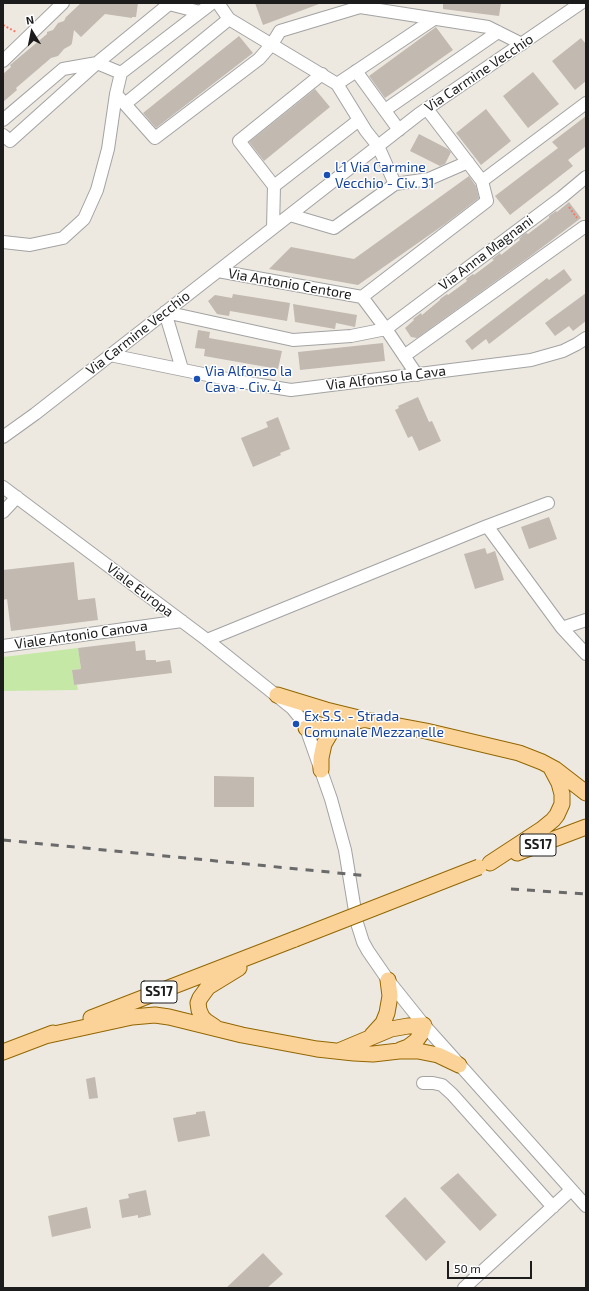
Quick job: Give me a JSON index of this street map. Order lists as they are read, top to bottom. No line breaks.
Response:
{"streets":{"main road":["SS17"],"street":["Via Carmine Vecchio","Via Anna Magnani","Via Antonio Centore","Via Alfonso la Cava","Viale Europa","Viale Antonio Canova"]},"crossings":[["Via Carmine Vecchio","Via Antonio Centore"],["Via Carmine Vecchio","Via Alfonso la Cava"],["Viale Europa","Viale Antonio Canova"]],"places":["L1 Via Carmine Vecchio - Civ. 31","Via Alfonso la Cava - Civ. 4","Ex S.S. - Strada Comunale Mezzanelle"],"scale_bar":"50 m","north":"top"}
